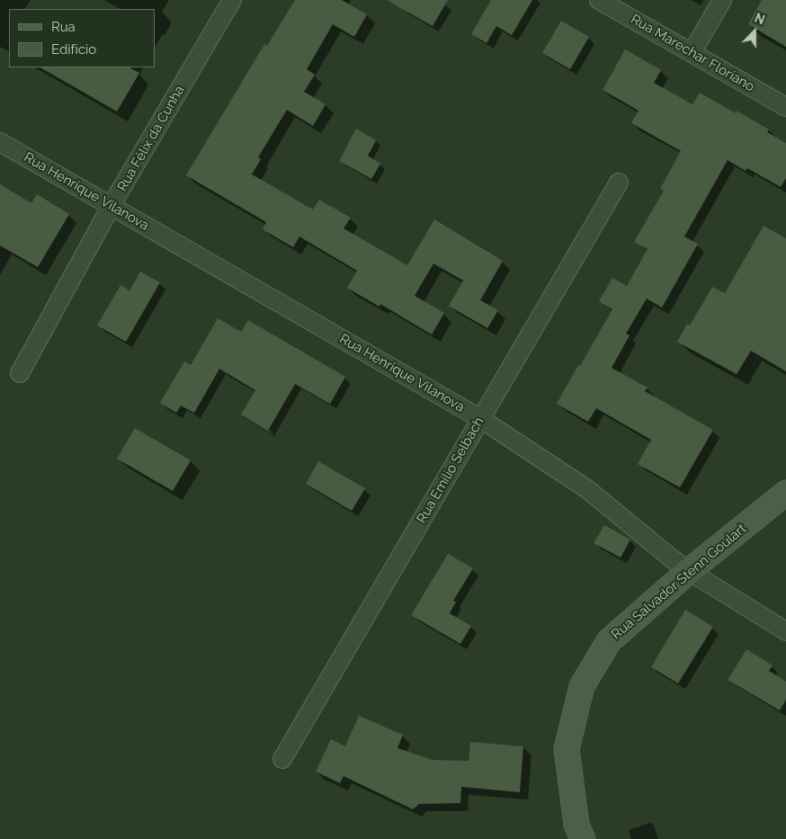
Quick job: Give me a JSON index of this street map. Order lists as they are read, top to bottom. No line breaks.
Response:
{"streets":{"main road":["Rua Salvador Stenn Goulart"],"street":["Rua Marechar Floriano","Rua Félix da Cunha","Rua Henrique Vilanova","Rua Emílio Selbach"]},"crossings":[["Rua Félix da Cunha","Rua Henrique Vilanova"],["Rua Henrique Vilanova","Rua Emílio Selbach"],["Rua Henrique Vilanova","Rua Salvador Stenn Goulart"]],"legend":["Rua","Edifício"],"north":"top"}
